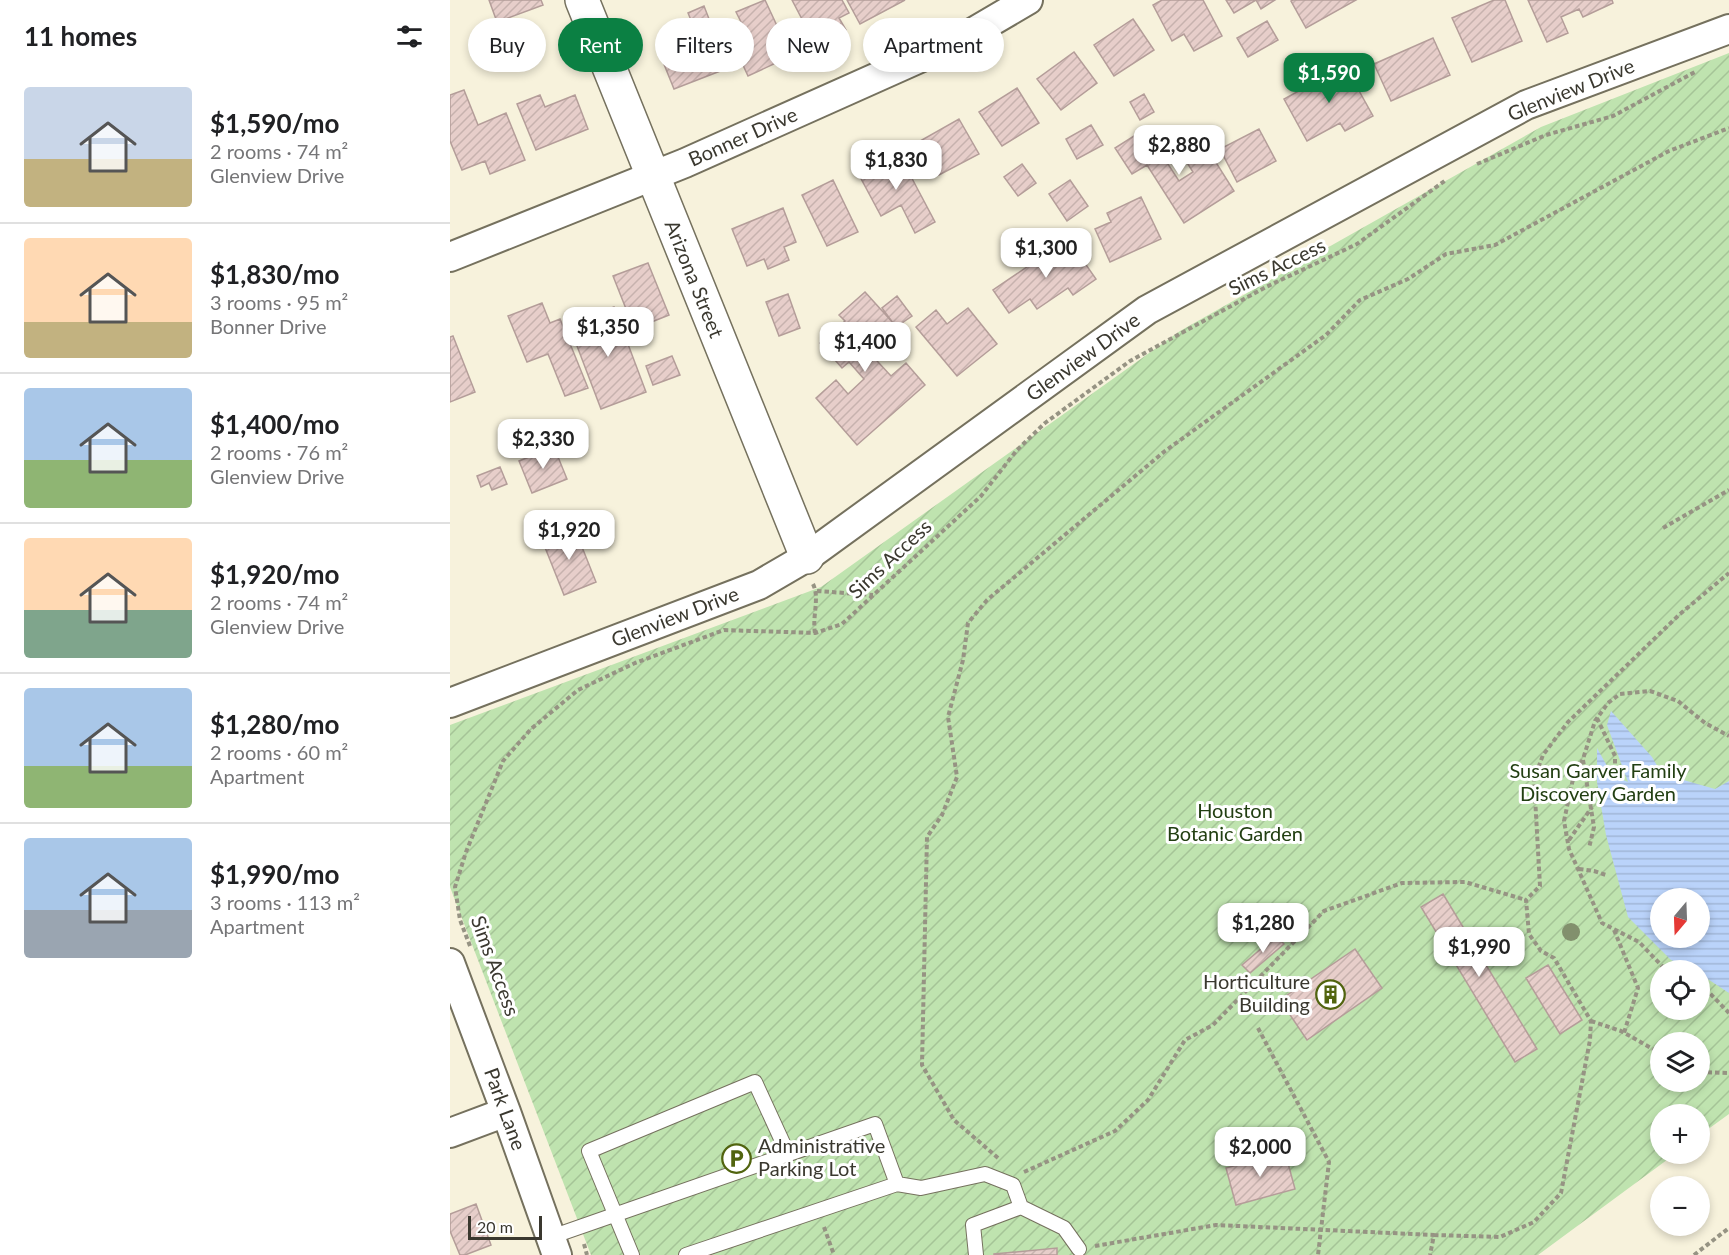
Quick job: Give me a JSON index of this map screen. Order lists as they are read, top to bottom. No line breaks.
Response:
{"streets":{"street":["Glenview Drive","Bonner Drive","Arizona Street","Park Lane"],"path":["Sims Access"]},"crossings":[["Glenview Drive","Arizona Street"],["Bonner Drive","Arizona Street"],["Sims Access","Park Lane"]],"parks":["Susan Garver Family Discovery Garden","Houston Botanic Garden"],"places":{"building":["Horticulture Building"],"parking":["Administrative Parking Lot"]},"scale_bar":"20 m","north":"bottom","page":{"heading":"11 homes","chip":["Buy","Rent","Filters","New","Apartment"],"price":["$1,590","$2,880","$1,830","$1,300","$1,350","$1,400","$2,330","$1,920","$1,280","$1,990","$2,000"],"list":[{"name":"$1,590/mo","note":"2 rooms · 74 m² · Glenview Drive"},{"name":"$1,830/mo","note":"3 rooms · 95 m² · Bonner Drive"},{"name":"$1,400/mo","note":"2 rooms · 76 m² · Glenview Drive"},{"name":"$1,920/mo","note":"2 rooms · 74 m² · Glenview Drive"},{"name":"$1,280/mo","note":"2 rooms · 60 m² · Apartment"},{"name":"$1,990/mo","note":"3 rooms · 113 m² · Apartment"}],"map_buttons":["+","−"],"scale":"20 m"}}
